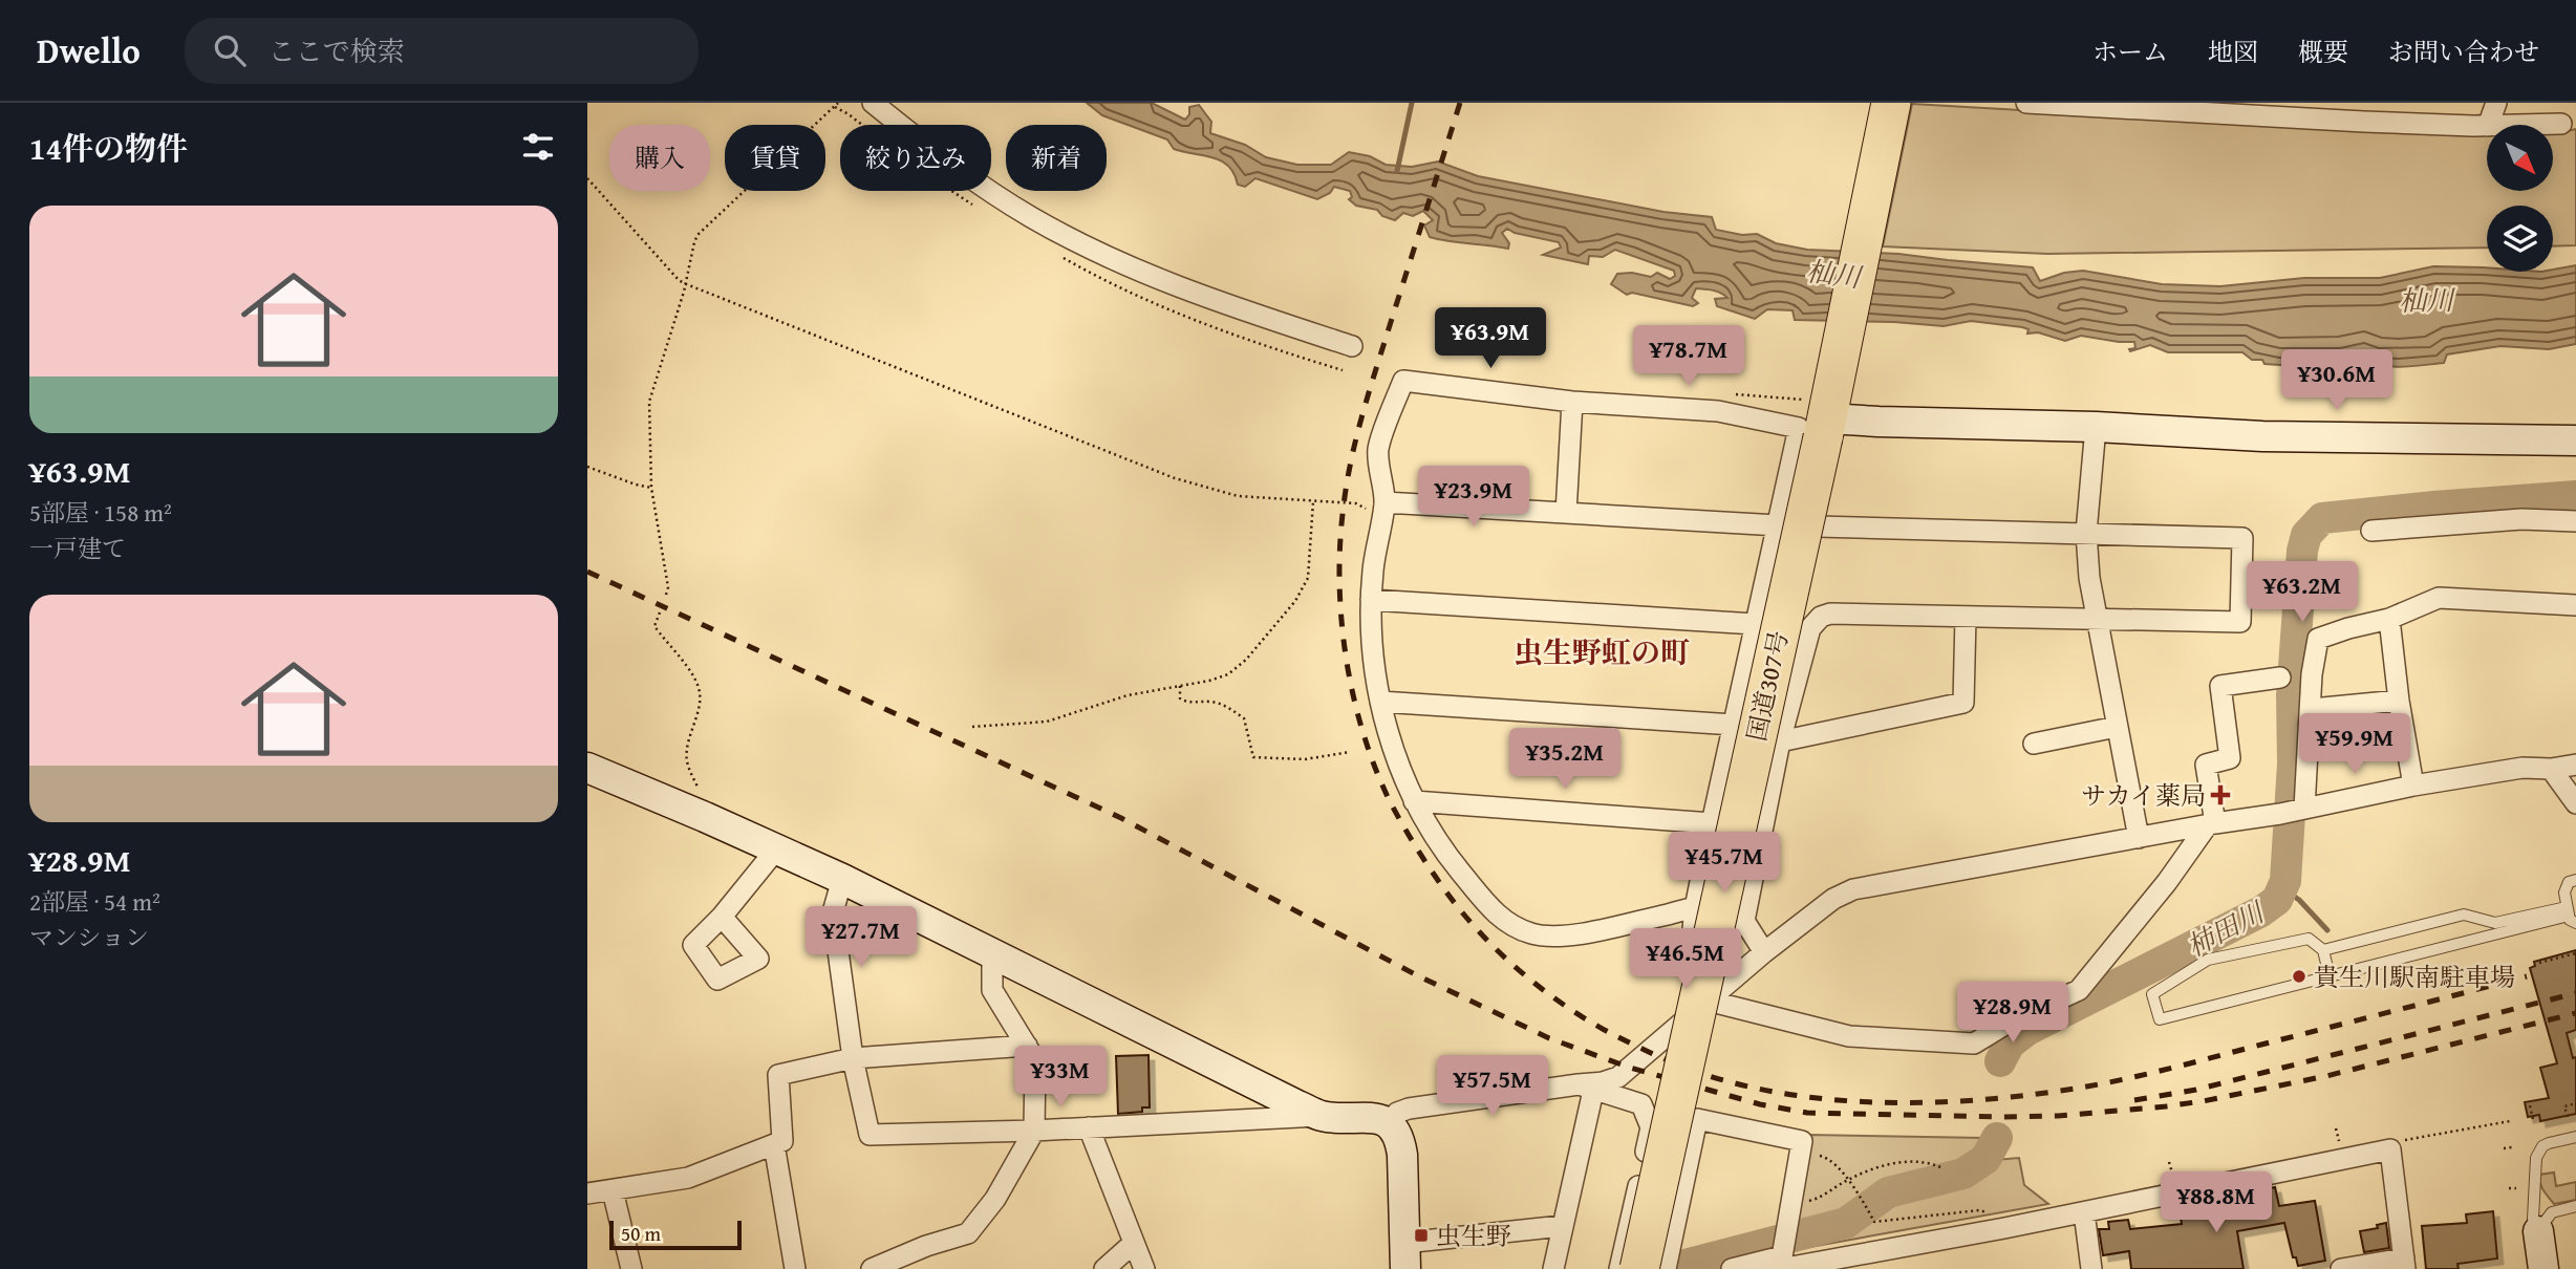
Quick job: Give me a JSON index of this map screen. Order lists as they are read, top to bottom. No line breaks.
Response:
{"streets":{"highway":["国道307号"]},"districts":["虫生野虹の町"],"water":["杣川","柿田川"],"places":{"health":["サカイ薬局"],"other":["貴生川駅南駐車場"],"transit":["虫生野"]},"scale_bar":"50 m","north":"bottom right","page":{"header":"Dwello","search":"ここで検索","nav":["ホーム","地図","概要","お問い合わせ"],"heading":"14件の物件","chip":["購入","賃貸","絞り込み","新着"],"list":[{"name":"¥63.9M","note":"5部屋 · 158 m² · 一戸建て"},{"name":"¥28.9M","note":"2部屋 · 54 m² · マンション"}],"price":["¥63.9M","¥78.7M","¥30.6M","¥23.9M","¥63.2M","¥59.9M","¥35.2M","¥45.7M","¥27.7M","¥46.5M","¥28.9M","¥33M","¥57.5M","¥88.8M"],"scale":"50 m"}}
